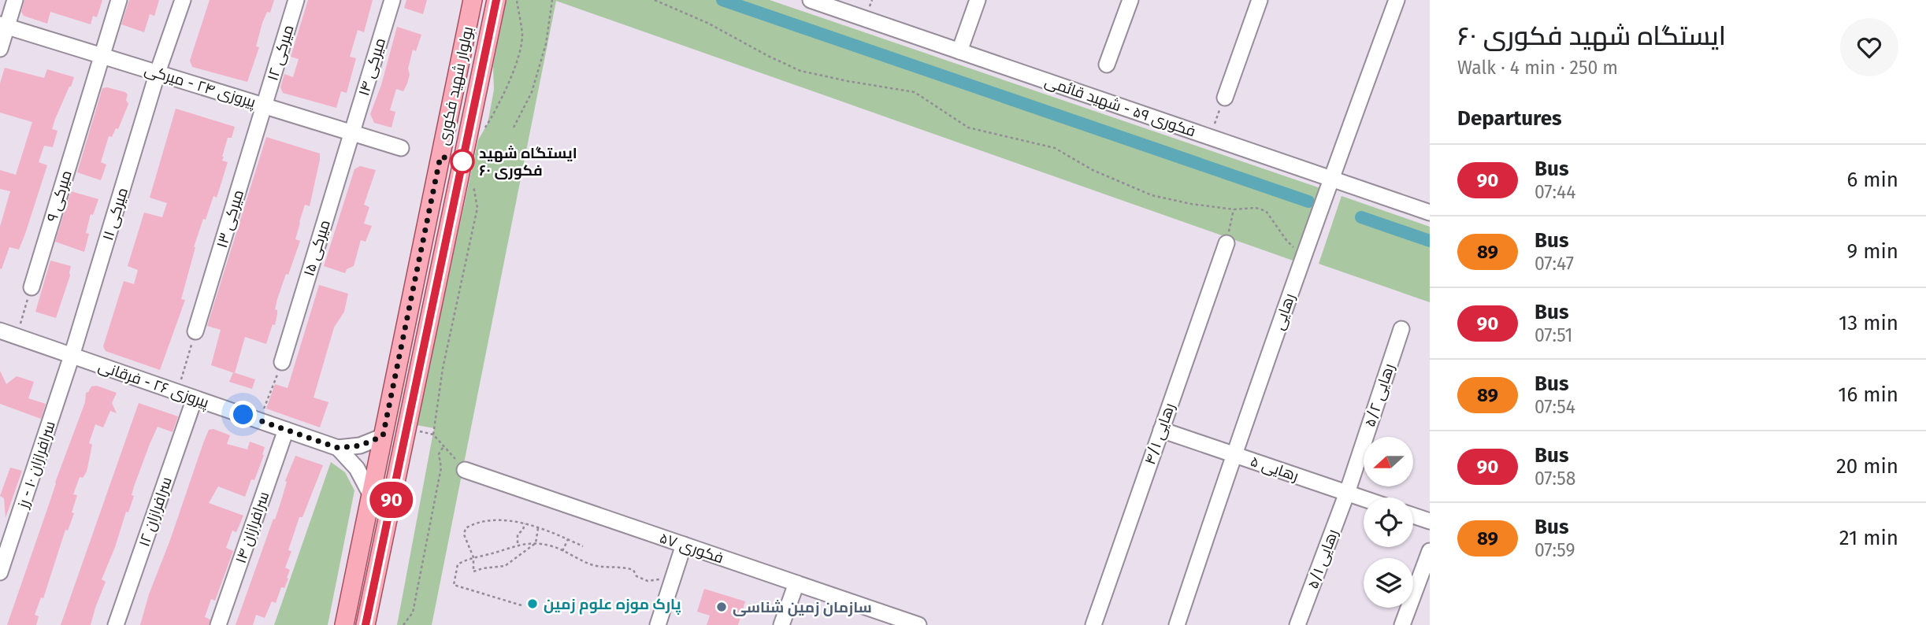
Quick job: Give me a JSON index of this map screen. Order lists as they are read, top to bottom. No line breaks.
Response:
{"streets":{"main road":["بولوار شهید فکوری"],"street":["میرکی ۱۲","میرکی ۱۴","پیروزی ۲۴ - میرکی","فکوری ۵۹ - شهید قائمی","میرکی ۹","میرکی ۱۱","میرکی ۱۳","میرکی ۱۵","رهایی","پیروزی ۲۶ - فرقانی","رهایی ۵/۲","رهایی ۴/۱","سرافرازان ۱۰ - رز","رهایی ۵","سرافرازان ۱۲","سرافرازان ۱۴","فکوری ۵۷","رهایی ۵/۱"]},"crossings":[["میرکی ۱۲","پیروزی ۲۴ - میرکی"],["میرکی ۱۲","میرکی ۱۳"],["میرکی ۱۴","پیروزی ۲۴ - میرکی"],["میرکی ۱۴","میرکی ۱۵"],["پیروزی ۲۴ - میرکی","میرکی ۹"],["پیروزی ۲۴ - میرکی","میرکی ۱۱"],["پیروزی ۲۴ - میرکی","میرکی ۱۳"],["پیروزی ۲۴ - میرکی","میرکی ۱۵"],["فکوری ۵۹ - شهید قائمی","رهایی"],["میرکی ۱۱","پیروزی ۲۶ - فرقانی"],["میرکی ۱۱","سرافرازان ۱۰ - رز"],["رهایی","رهایی ۵"],["پیروزی ۲۶ - فرقانی","سرافرازان ۱۰ - رز"],["پیروزی ۲۶ - فرقانی","سرافرازان ۱۲"],["پیروزی ۲۶ - فرقانی","سرافرازان ۱۴"],["رهایی ۵/۲","رهایی ۵"],["رهایی ۵/۲","رهایی ۵/۱"],["رهایی ۴/۱","رهایی ۵"],["رهایی ۵","رهایی ۵/۱"]],"places":["ایستگاه شهید فکوری ۶۰","پارک موزه علوم زمین","سازمان زمین شناسی"],"lines":["bus line 90"],"north":"left","page":{"on_map":"90","heading":[["ایستگاه شهید فکوری ۶۰","Walk · 4 min · 250 m"],"Departures"],"list":[{"mark":"90","name":"Bus","note":"07:44","value":"6 min"},{"mark":"89","name":"Bus","note":"07:47","value":"9 min"},{"mark":"90","name":"Bus","note":"07:51","value":"13 min"},{"mark":"89","name":"Bus","note":"07:54","value":"16 min"},{"mark":"90","name":"Bus","note":"07:58","value":"20 min"},{"mark":"89","name":"Bus","note":"07:59","value":"21 min"}]}}
